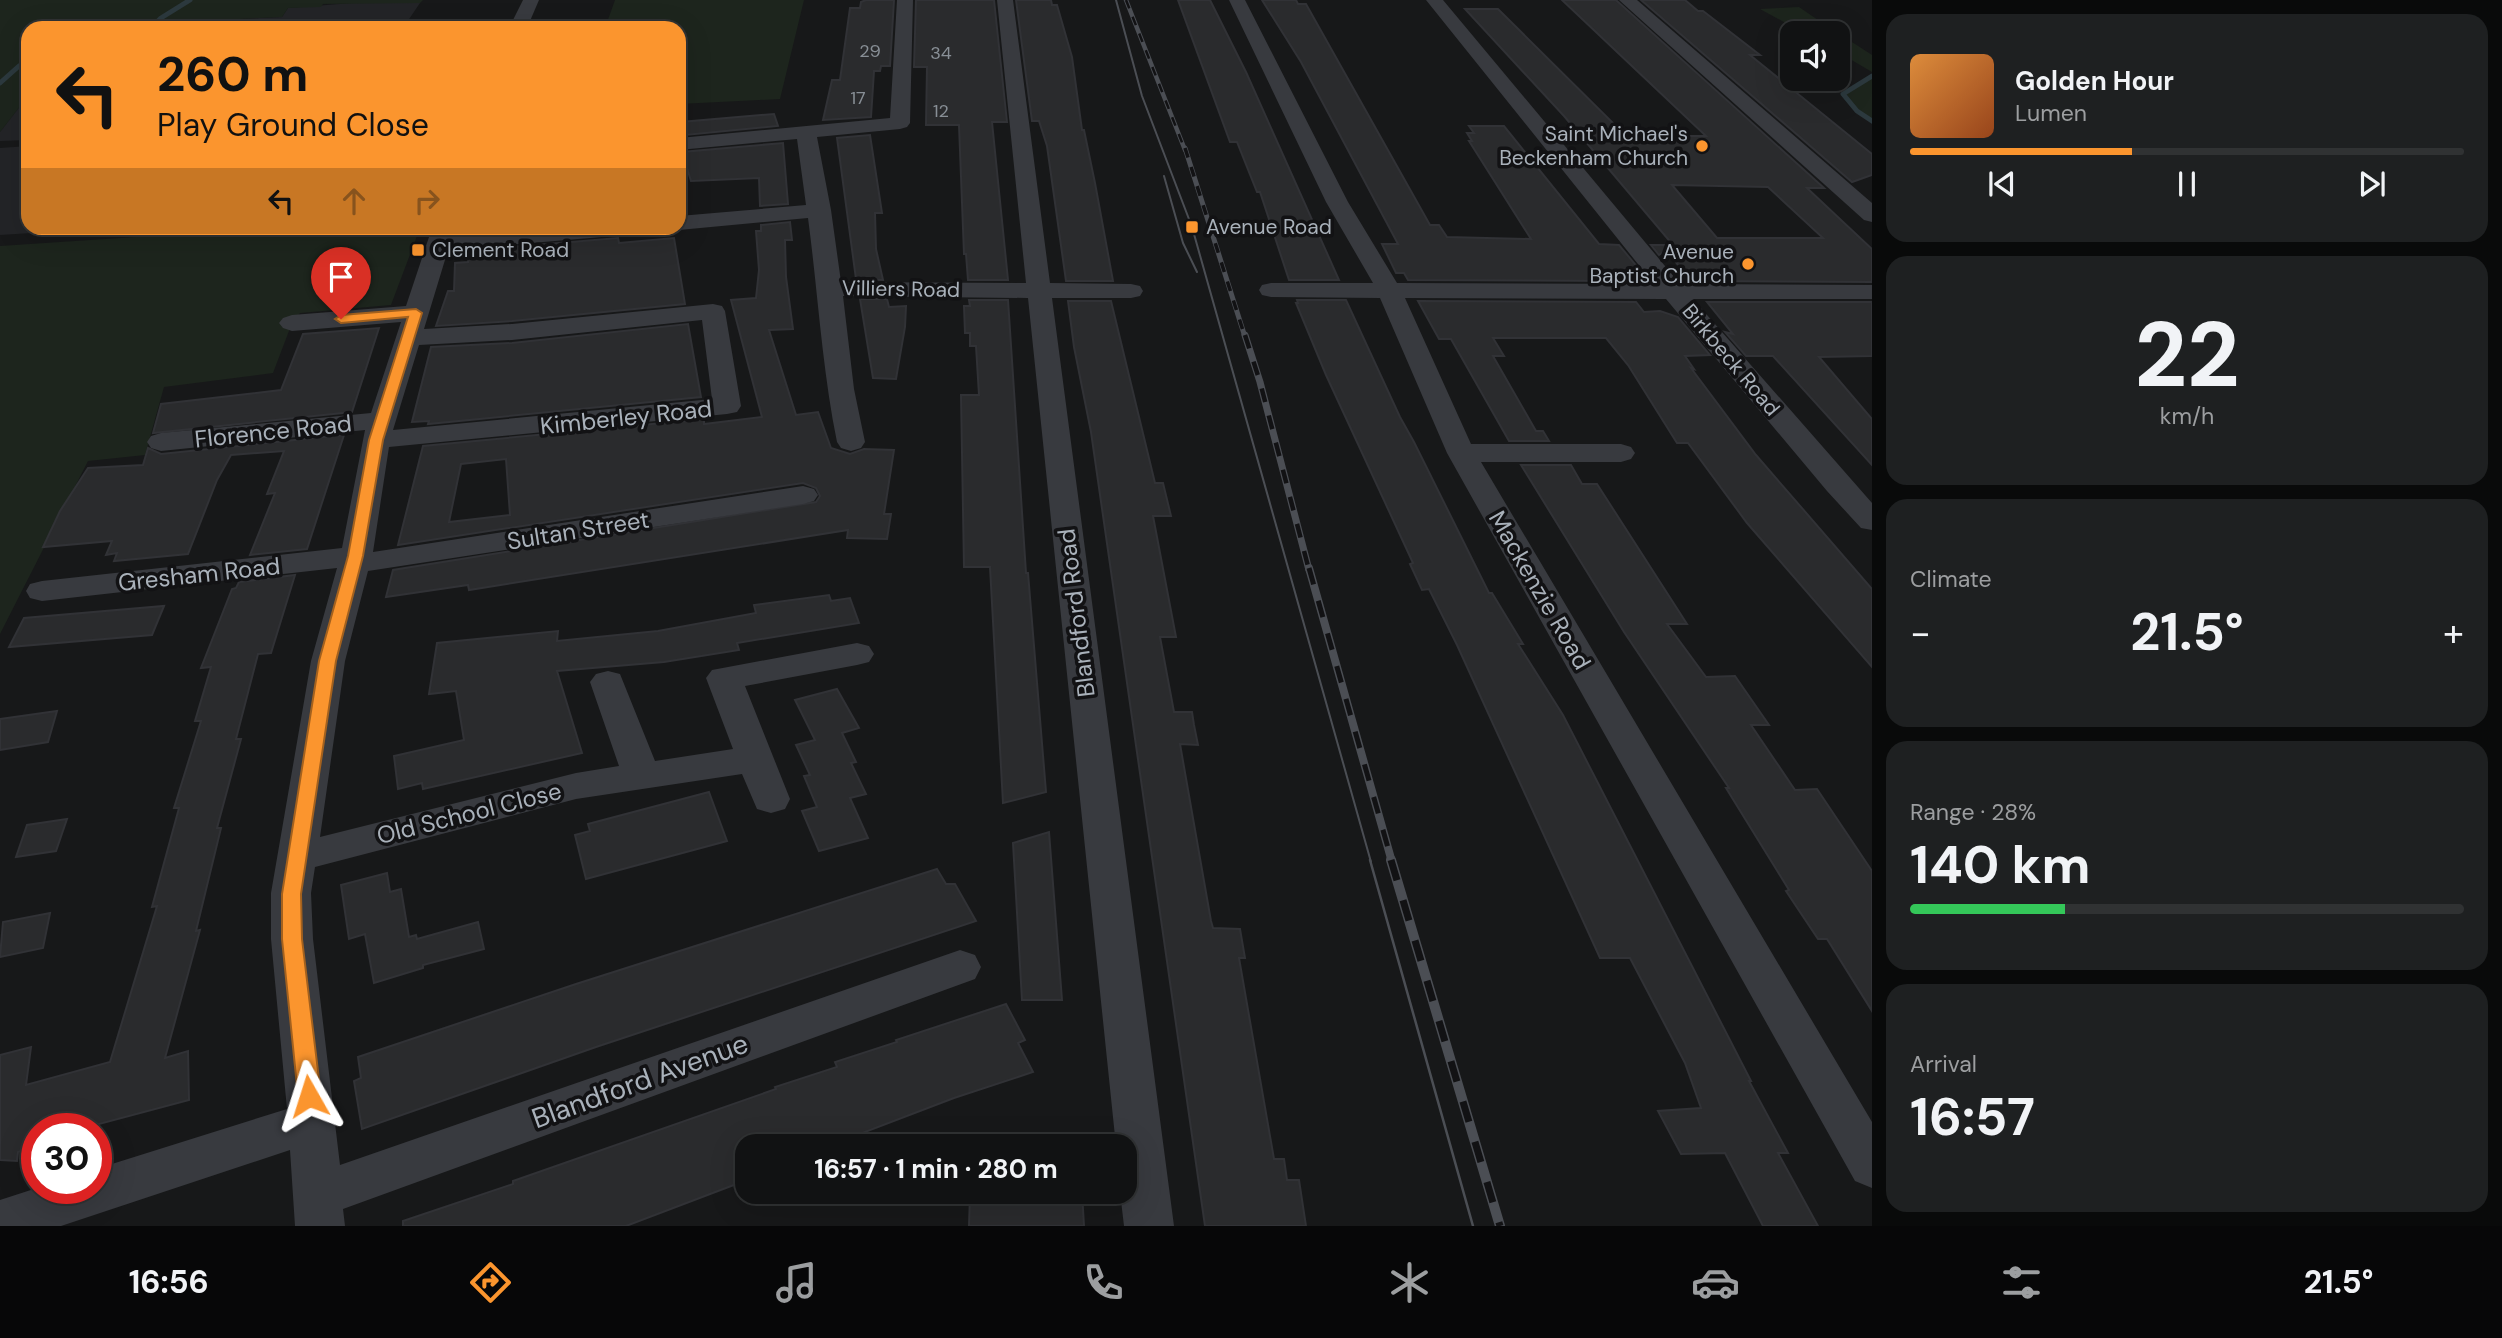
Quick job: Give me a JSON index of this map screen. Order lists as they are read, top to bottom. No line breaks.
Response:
{"streets":{"street":["Villiers Road","Birkbeck Road","Kimberley Road","Florence Road","Sultan Street","Gresham Road","Mackenzie Road","Blandford Road","Old School Close","Blandford Avenue"]},"crossings":[["Villiers Road","Blandford Road"],["Kimberley Road","Florence Road"],["Sultan Street","Gresham Road"]],"places":{"other":["Saint Michael's Beckenham Church","Avenue Baptist Church"],"transit":["Avenue Road","Clement Road"]},"house_numbers":["29","34","17","12"],"page":{"turn":["260 m","Play Ground Close"],"song":["Golden Hour","Lumen"],"tile":[["22","km/h"],"Climate",["Range · 28%","140 km"],["Arrival","16:57"]],"heat":["−","21.5°","+"],"limit":"30","trip":"16:57 · 1 min · 280 m","tabs":["16:56","21.5°"]}}
